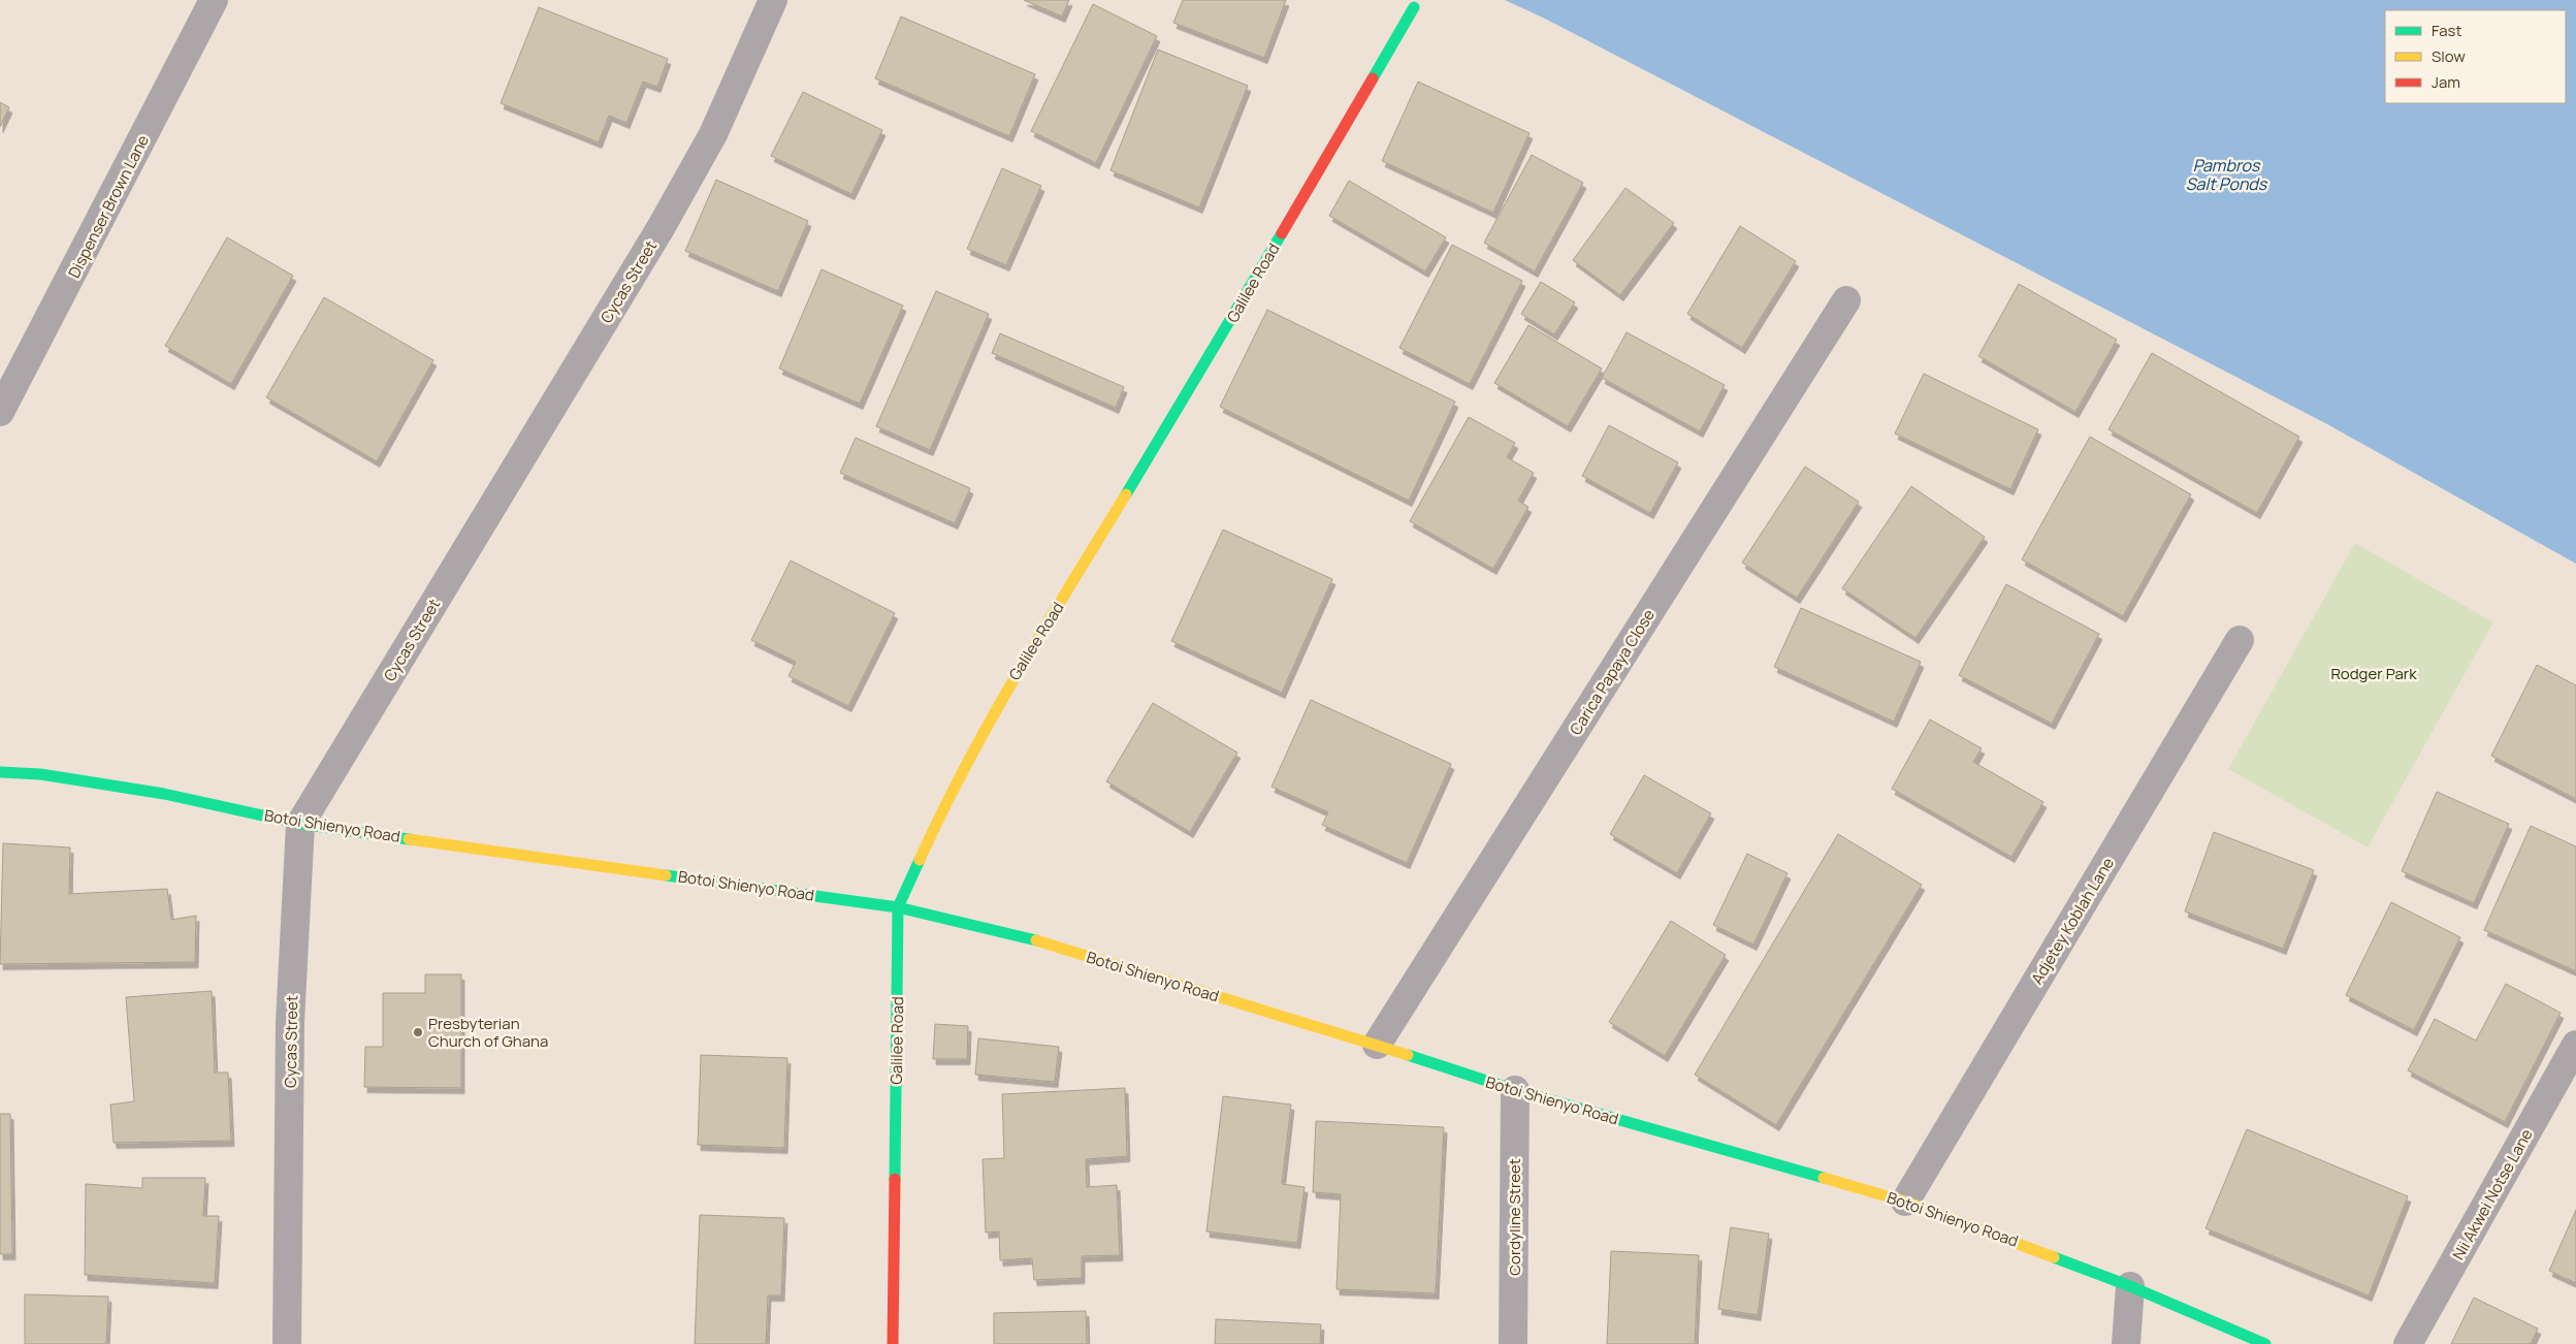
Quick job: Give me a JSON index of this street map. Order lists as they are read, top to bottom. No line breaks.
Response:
{"streets":{"street":["Dispenser Brown Lane","Cycas Street","Galilee Road","Carica Papaya Close","Botoi Shienyo Road","Adjetey Koblah Lane","Nii Akwei Notse Lane","Cordyline Street"]},"crossings":[["Cycas Street","Botoi Shienyo Road"],["Galilee Road","Botoi Shienyo Road"],["Carica Papaya Close","Botoi Shienyo Road"],["Botoi Shienyo Road","Adjetey Koblah Lane"],["Botoi Shienyo Road","Cordyline Street"]],"water":["Pambros Salt Ponds"],"parks":["Rodger Park"],"places":["Presbyterian Church of Ghana"],"legend":["Fast","Slow","Jam"]}
